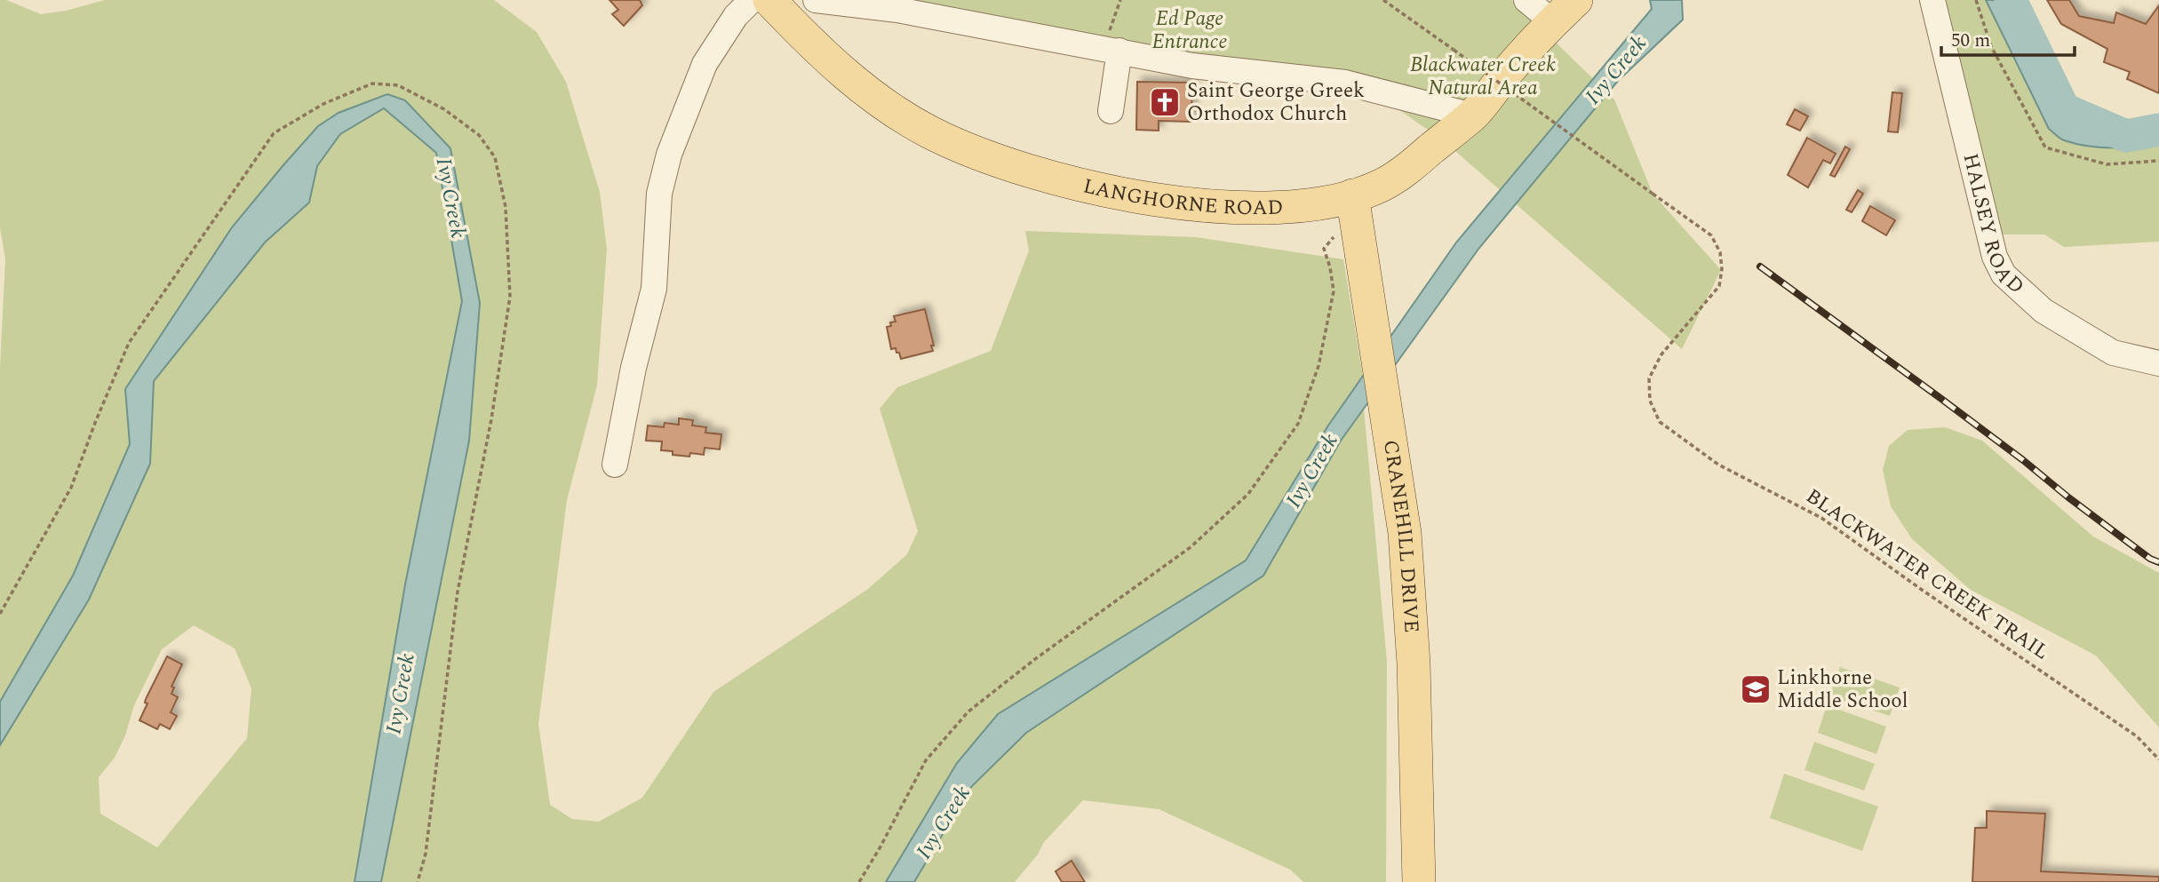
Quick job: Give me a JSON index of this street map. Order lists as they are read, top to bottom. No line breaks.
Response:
{"streets":{"main road":["LANGHORNE ROAD","CRANEHILL DRIVE"],"street":["HALSEY ROAD"],"path":["BLACKWATER CREEK TRAIL"]},"crossings":[["LANGHORNE ROAD","CRANEHILL DRIVE"]],"water":["Ivy Creek"],"parks":["Ed Page Entrance","Blackwater Creek Natural Area"],"places":{"church":["Saint George Greek Orthodox Church"],"school or university":["Linkhorne Middle School"]},"scale_bar":"50 m"}
